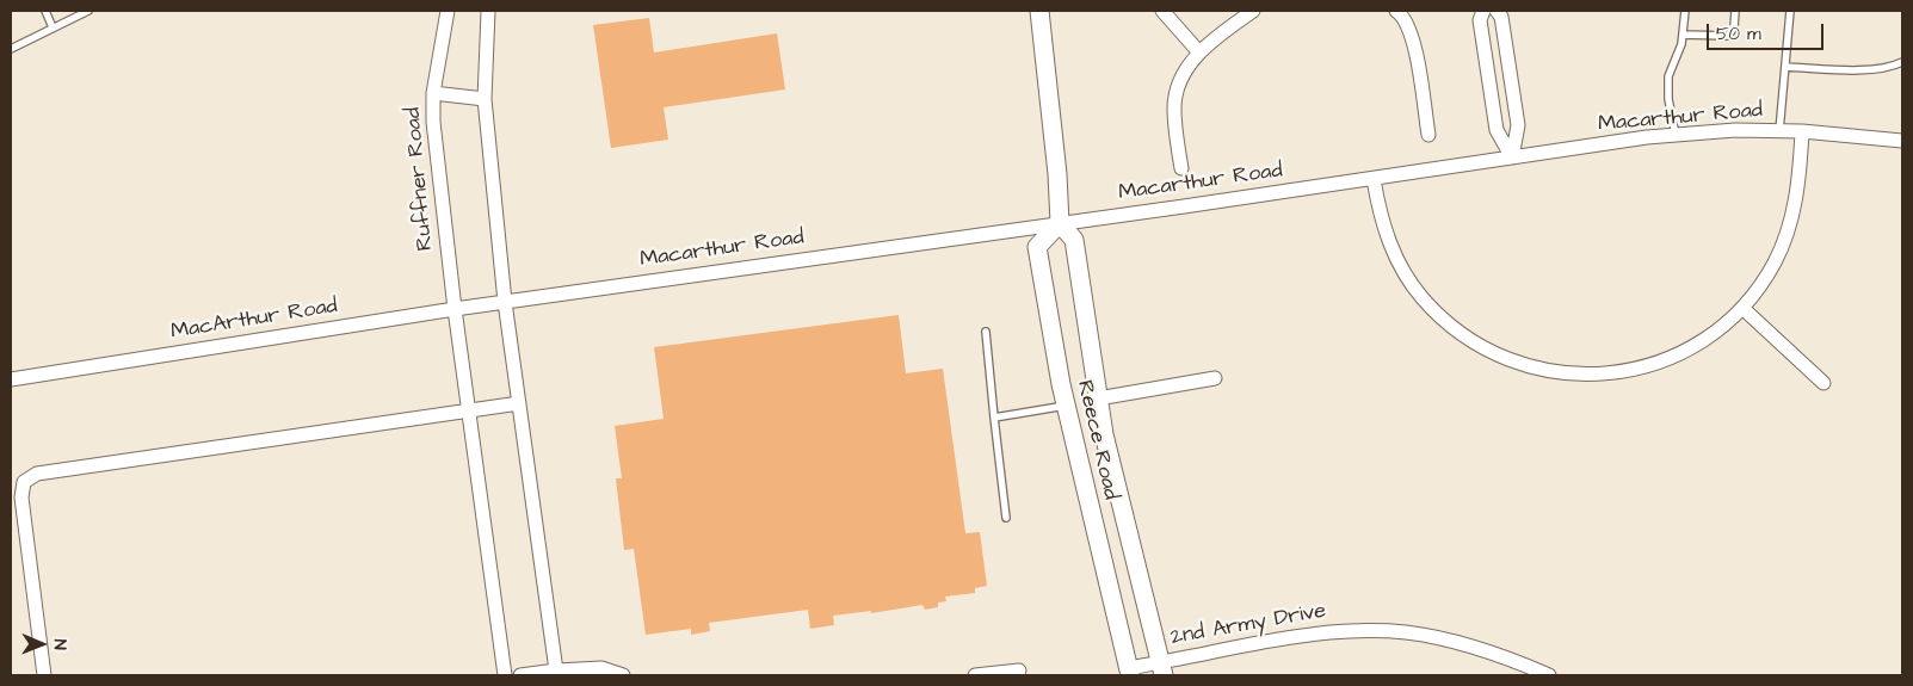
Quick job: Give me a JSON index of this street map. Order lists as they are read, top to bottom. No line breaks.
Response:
{"streets":{"street":["Macarthur Road","Ruffner Road","MacArthur Road","Reece Road","2nd Army Drive"]},"crossings":[["Macarthur Road","MacArthur Road"],["Macarthur Road","Reece Road"],["Ruffner Road","MacArthur Road"],["Reece Road","2nd Army Drive"]],"scale_bar":"50 m","north":"right"}
